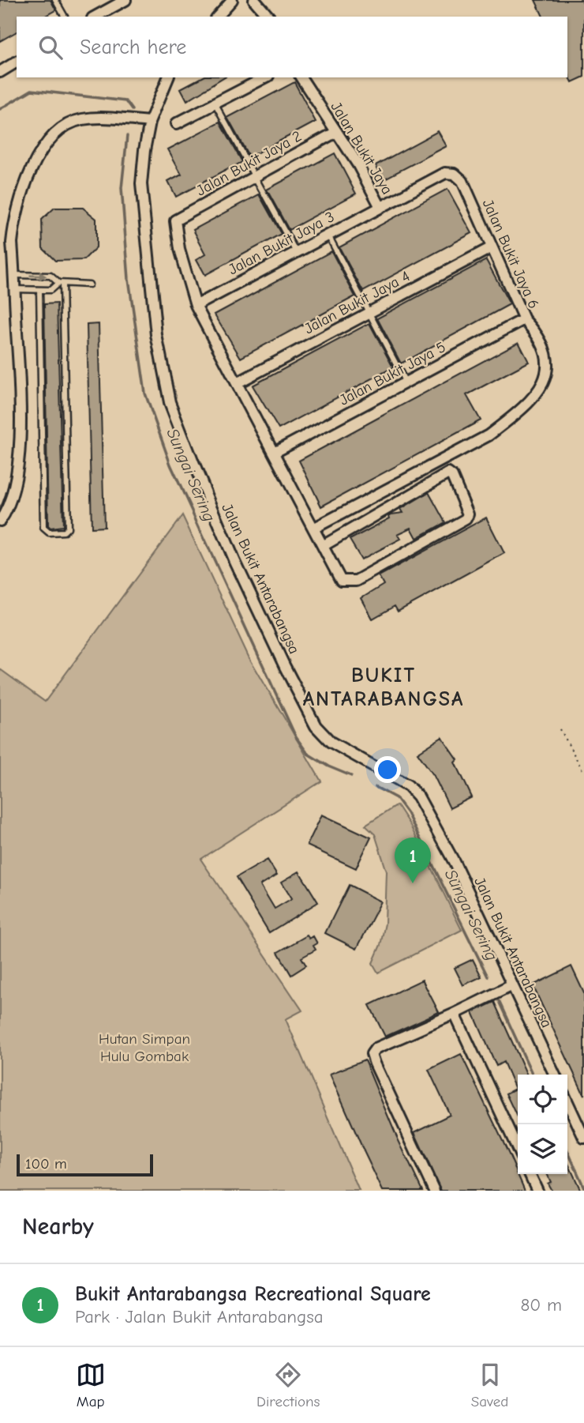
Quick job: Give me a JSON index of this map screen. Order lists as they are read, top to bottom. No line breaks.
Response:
{"streets":{"street":["Jalan Bukit Jaya","Jalan Bukit Jaya 2","Jalan Bukit Jaya 3","Jalan Bukit Jaya 6","Jalan Bukit Jaya 4","Jalan Bukit Jaya 5","Jalan Bukit Antarabangsa"]},"crossings":[["Jalan Bukit Jaya","Jalan Bukit Jaya 2"],["Jalan Bukit Jaya","Jalan Bukit Jaya 3"],["Jalan Bukit Jaya","Jalan Bukit Jaya 6"],["Jalan Bukit Jaya 2","Jalan Bukit Jaya 3"],["Jalan Bukit Jaya 3","Jalan Bukit Jaya 6"],["Jalan Bukit Jaya 6","Jalan Bukit Jaya 4"],["Jalan Bukit Jaya 6","Jalan Bukit Jaya 5"]],"districts":["BUKIT ANTARABANGSA"],"water":["Sungai Sering"],"parks":["Hutan Simpan Hulu Gombak"],"scale_bar":"100 m","page":{"search":"Search here","pins":"1","scale":"100 m","heading":"Nearby","list":[{"mark":"1","name":"Bukit Antarabangsa Recreational Square","note":"Park · Jalan Bukit Antarabangsa","value":"80 m"}],"nav":["Map","Directions","Saved"]}}
